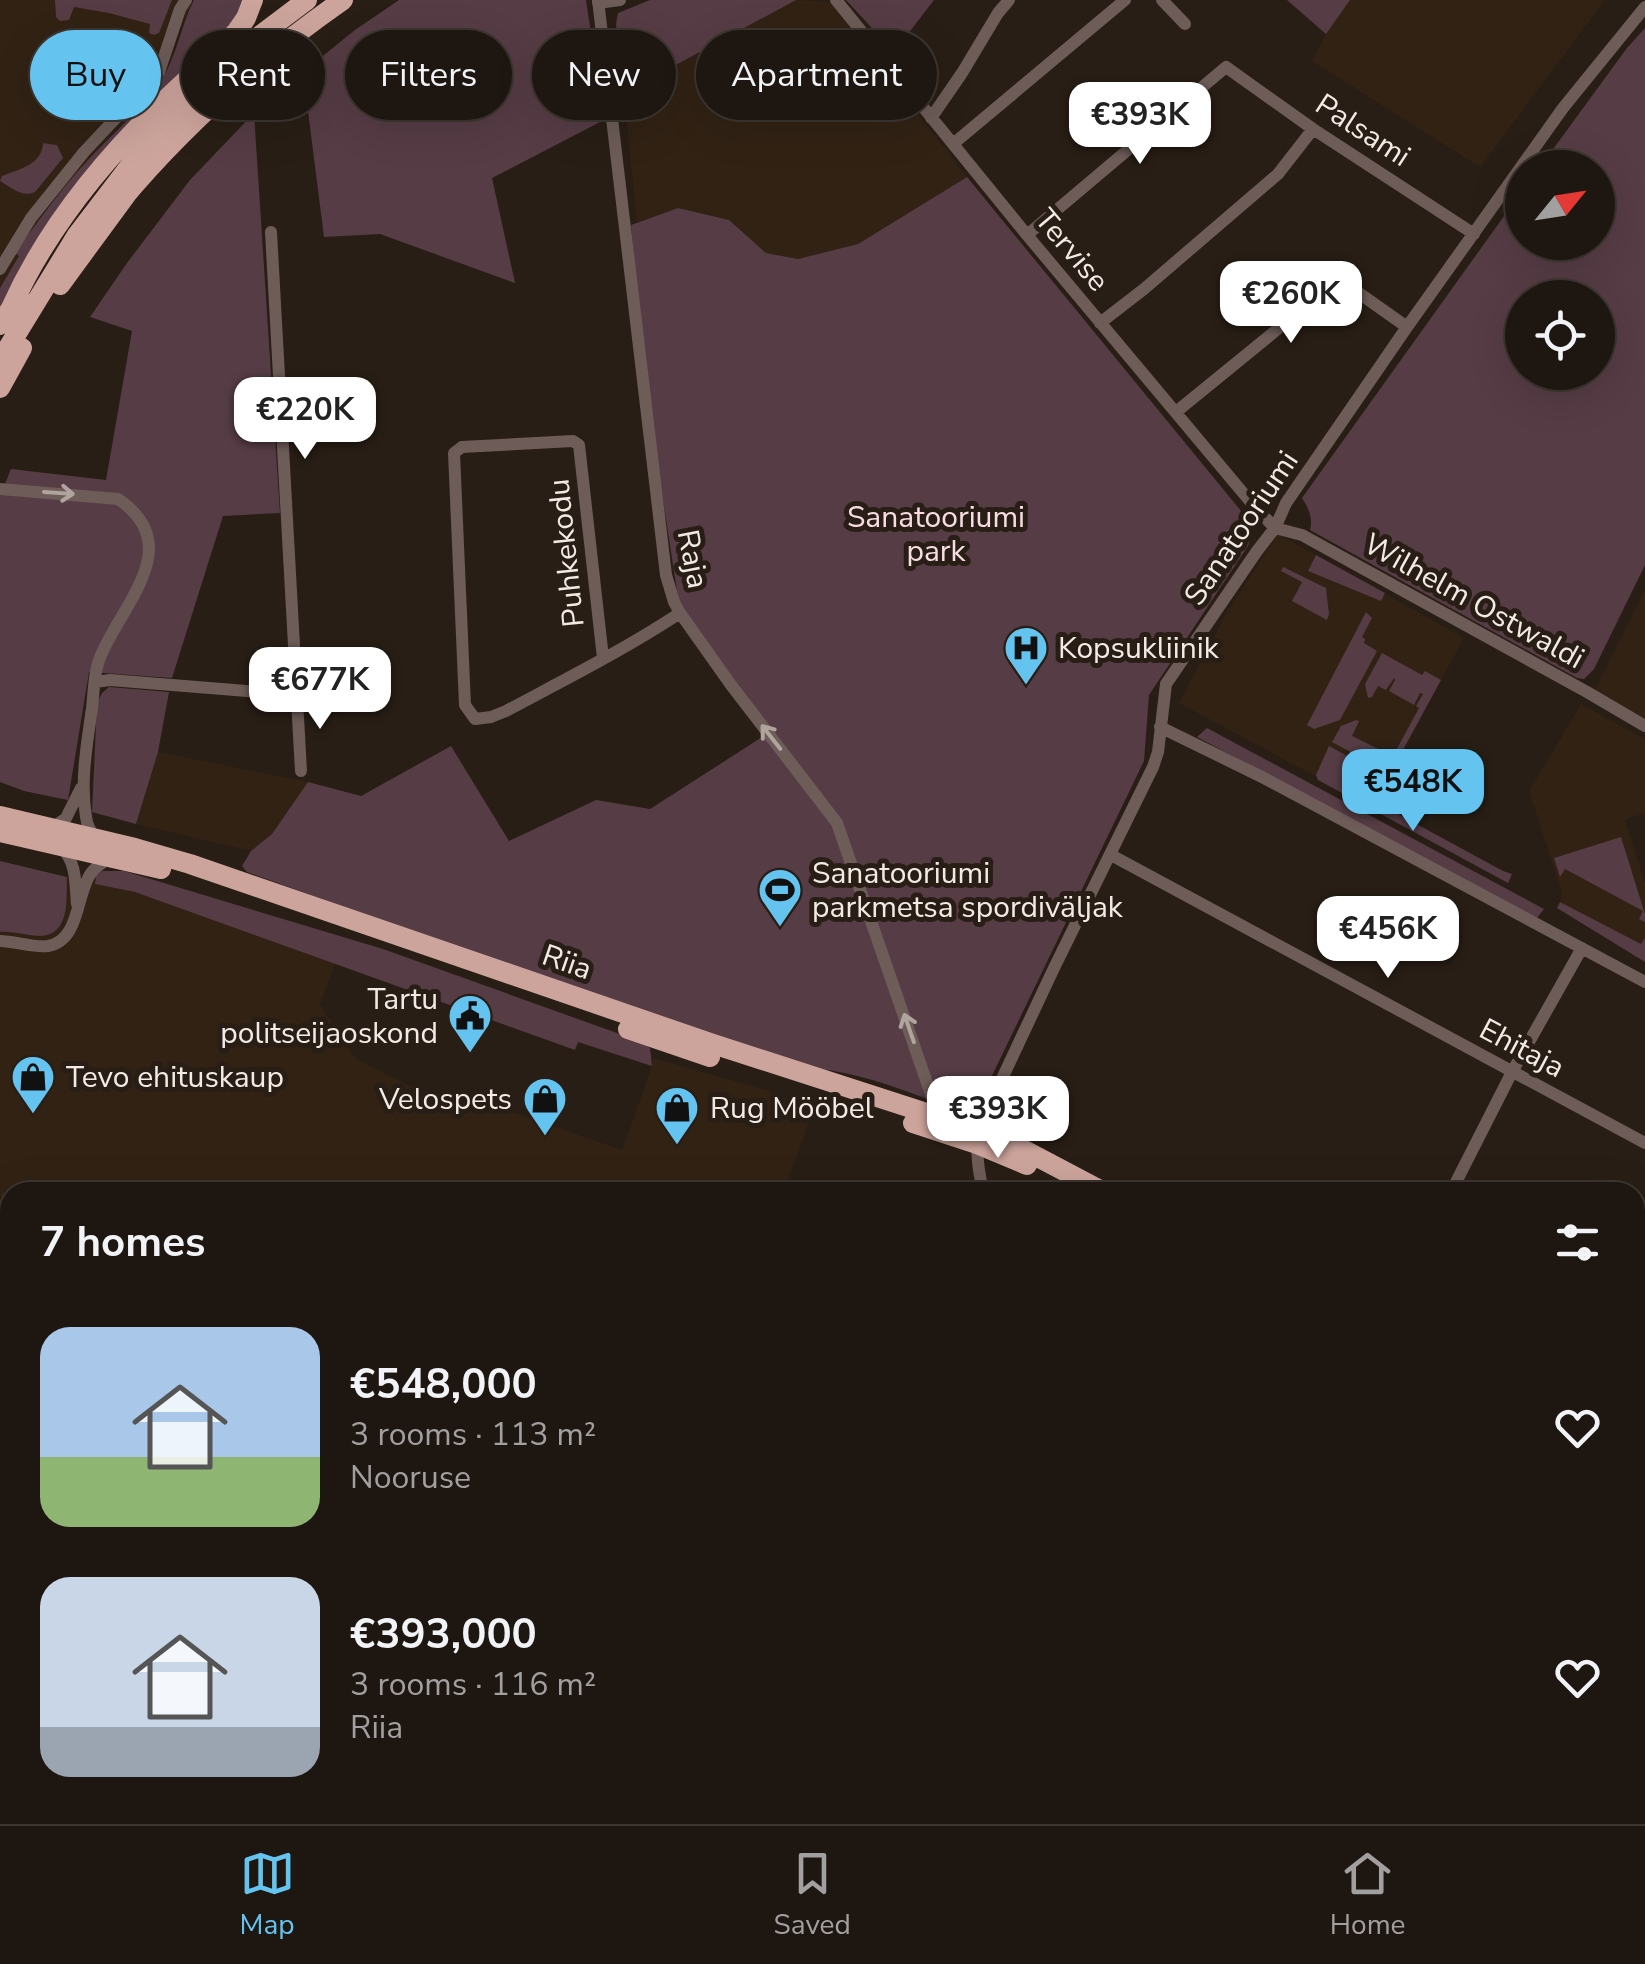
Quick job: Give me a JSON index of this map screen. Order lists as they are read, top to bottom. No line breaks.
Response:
{"streets":{"highway":["Riia"],"street":["Palsami","Tervise","Sanatooriumi","Puhkekodu","Raja","Wilhelm Ostwaldi","Ehitaja"]},"crossings":[["Palsami","Tervise"],["Palsami","Sanatooriumi"],["Tervise","Sanatooriumi"],["Tervise","Wilhelm Ostwaldi"],["Sanatooriumi","Wilhelm Ostwaldi"],["Sanatooriumi","Riia"],["Sanatooriumi","Ehitaja"],["Puhkekodu","Raja"],["Raja","Riia"]],"one_way":["Raja"],"parks":["Sanatooriumi park"],"places":{"hospital":["Kopsukliinik"],"sports":["Sanatooriumi parkmetsa spordiväljak"],"public building":["Tartu politseijaoskond"],"shop":["Tevo ehituskaup","Velospets","Rug Mööbel"]},"north":"top right","page":{"chip":["Buy","Rent","Filters","New","Apartment"],"price":["€393K","€260K","€220K","€677K","€548K","€456K","€393K"],"heading":"7 homes","list":[{"name":"€548,000","note":"3 rooms · 113 m² · Nooruse"},{"name":"€393,000","note":"3 rooms · 116 m² · Riia"}],"tabs":["Map","Saved","Home"]}}
